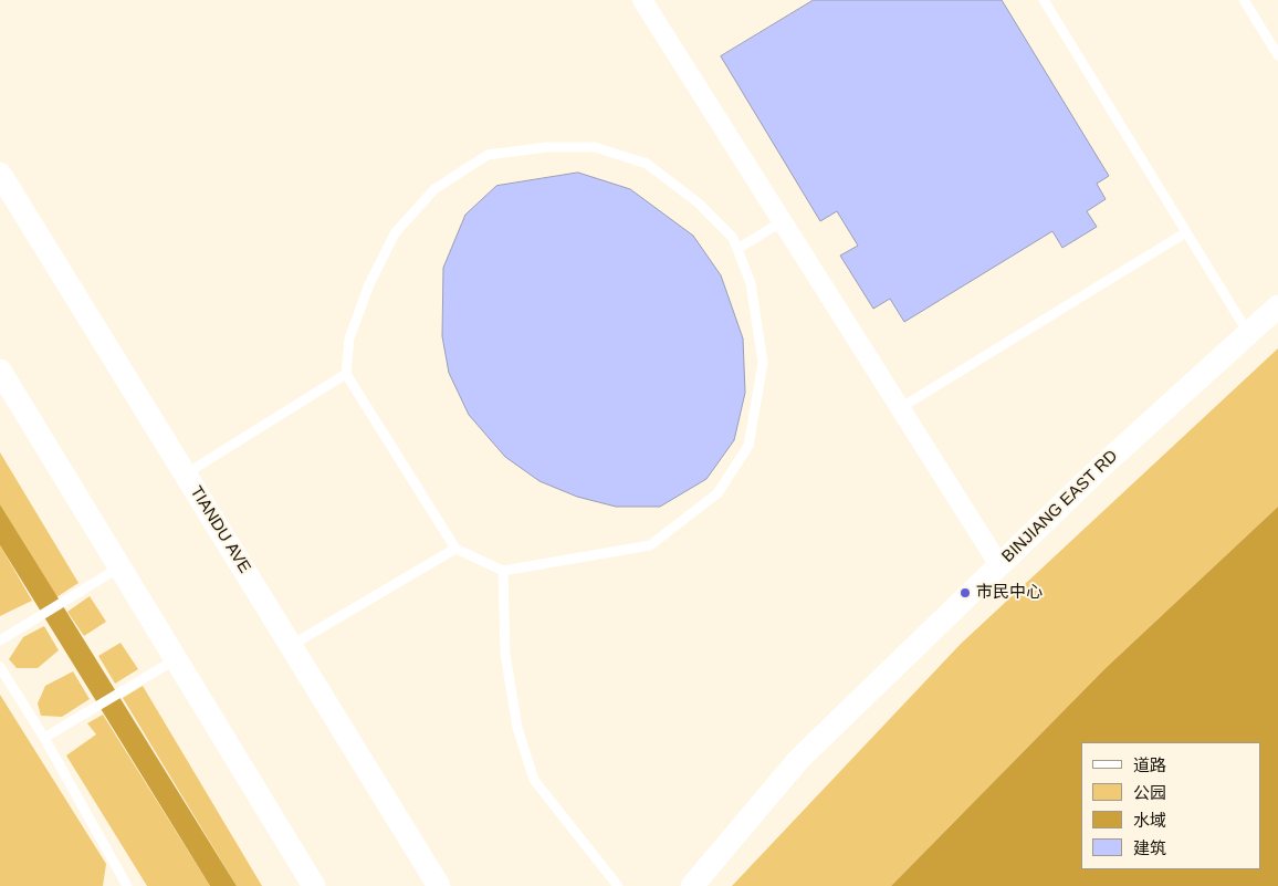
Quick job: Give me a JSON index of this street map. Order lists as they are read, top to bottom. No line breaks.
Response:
{"streets":{"street":["BINJIANG EAST RD","TIANDU AVE"]},"places":["市民中心"],"legend":["道路","公园","水域","建筑"]}
